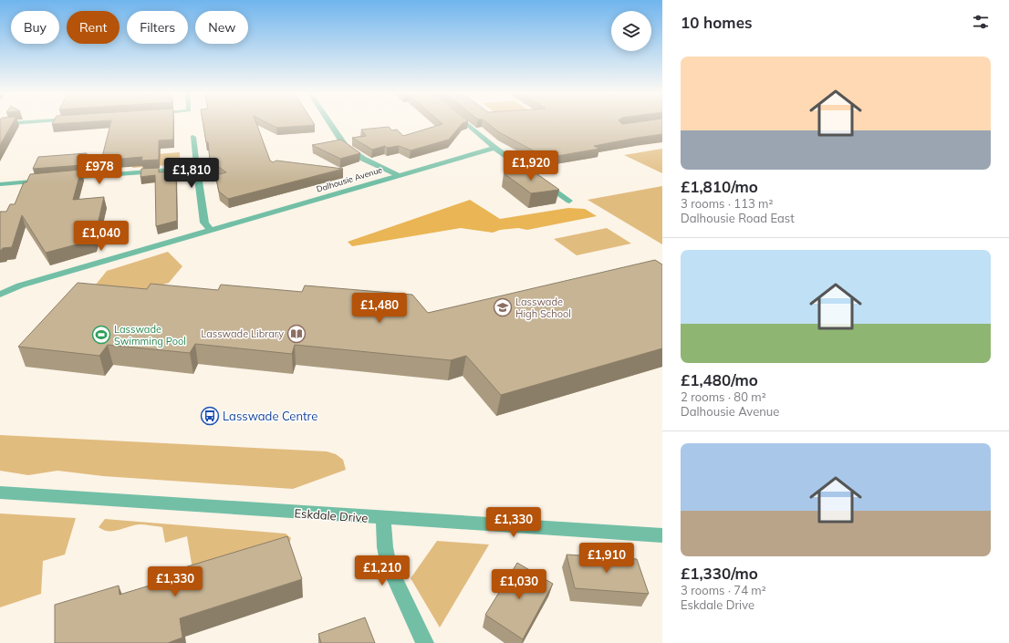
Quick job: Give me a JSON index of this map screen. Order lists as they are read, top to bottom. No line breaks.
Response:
{"streets":{"street":["Dalhousie Avenue","Eskdale Drive"]},"places":{"school or university":["Lasswade High School"],"library":["Lasswade Library"],"sports":["Lasswade Swimming Pool"],"bus stop":["Lasswade Centre"]},"page":{"heading":"10 homes","chip":["Buy","Rent","Filters","New"],"list":[{"name":"£1,810/mo","note":"3 rooms · 113 m² · Dalhousie Road East"},{"name":"£1,480/mo","note":"2 rooms · 80 m² · Dalhousie Avenue"},{"name":"£1,330/mo","note":"3 rooms · 74 m² · Eskdale Drive"}],"price":["£1,920","£978","£1,810","£1,040","£1,480","£1,330","£1,910","£1,210","£1,330","£1,030"]}}
